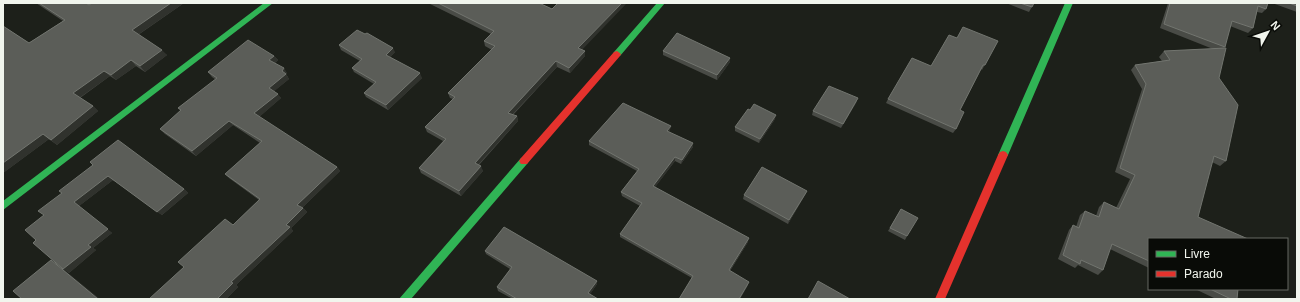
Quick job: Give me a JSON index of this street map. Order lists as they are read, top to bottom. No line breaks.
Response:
{"legend":["Livre","Parado"],"north":"top right"}
